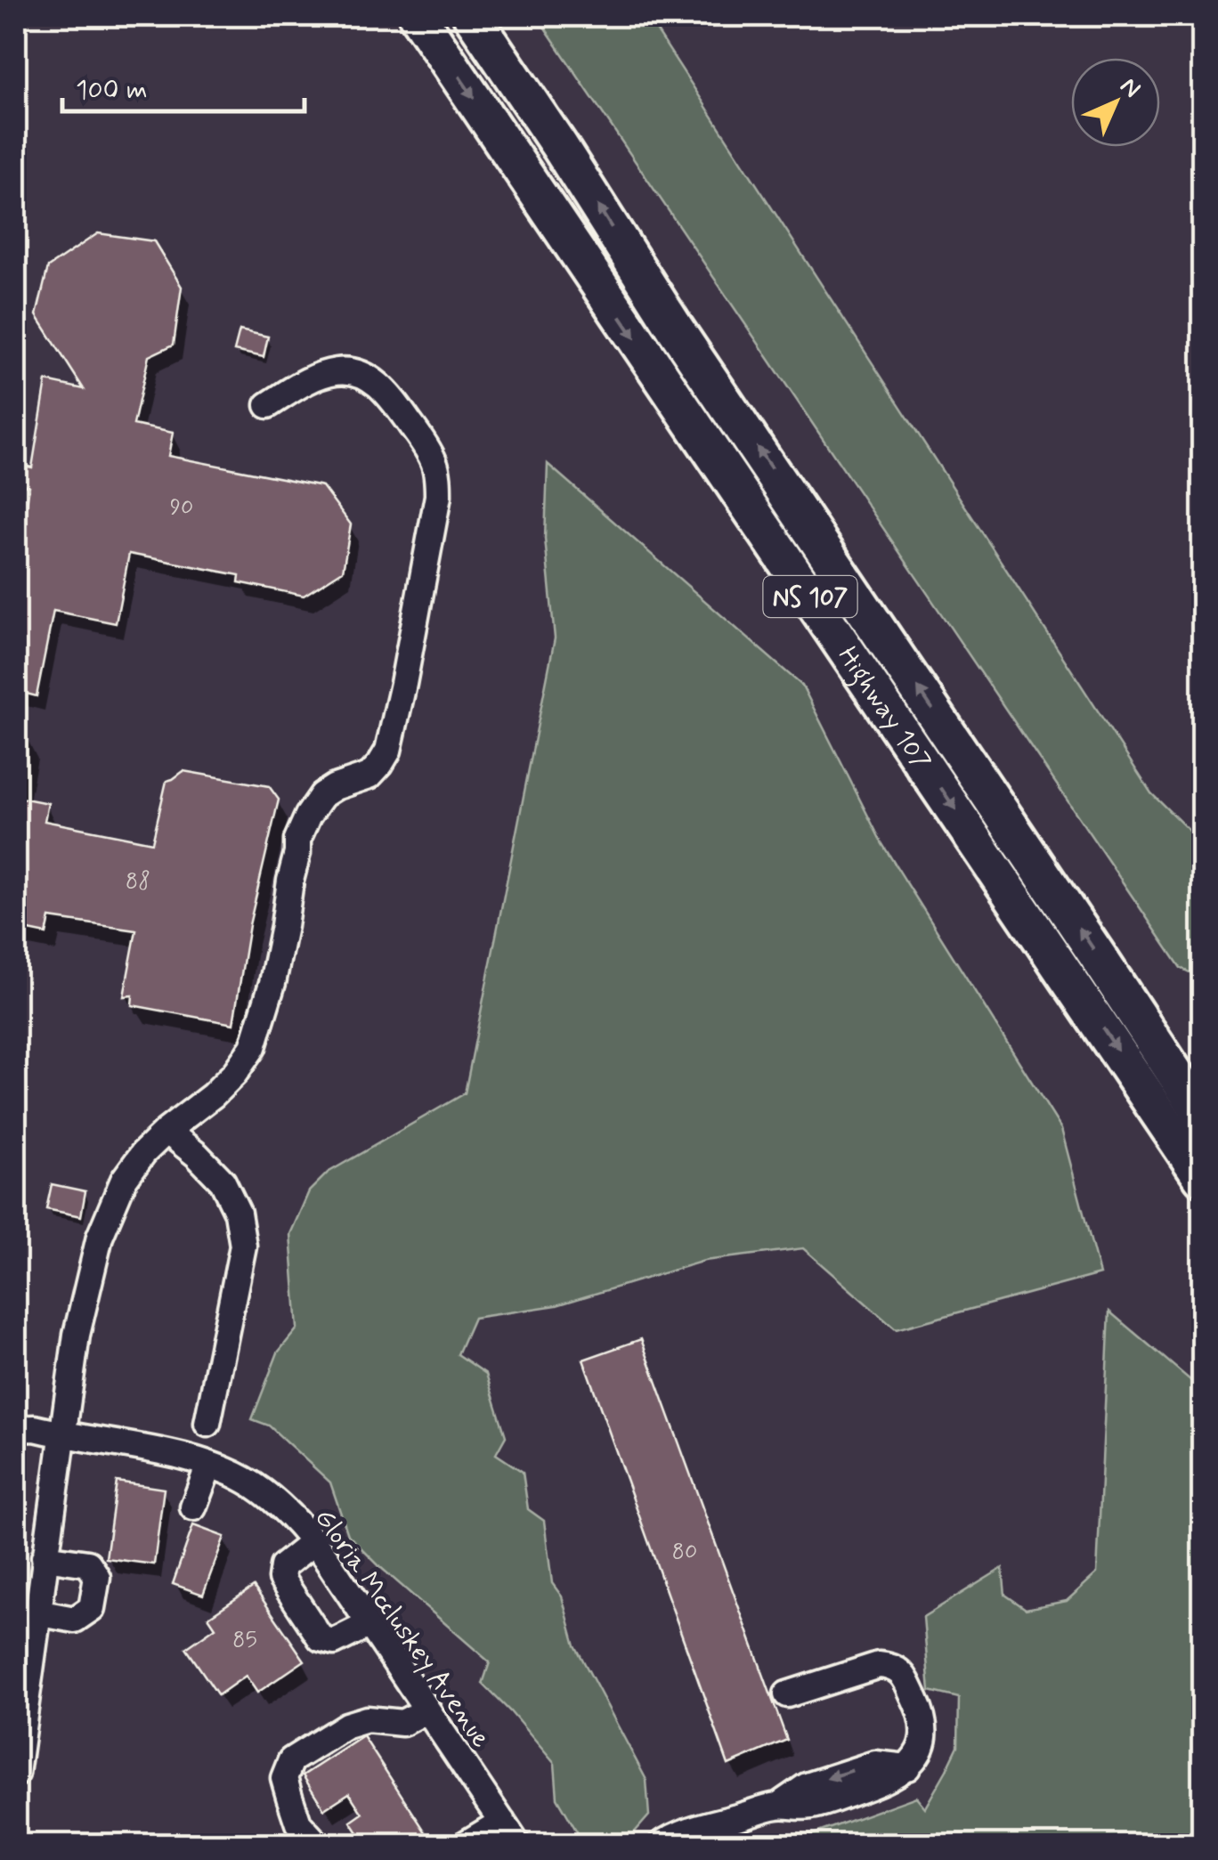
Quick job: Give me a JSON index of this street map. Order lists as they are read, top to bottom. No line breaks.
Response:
{"streets":{"highway":["NS 107","Highway 107"],"street":["Gloria Mccluskey Avenue"]},"house_numbers":["90","88","80","85"],"scale_bar":"100 m","north":"top right"}
